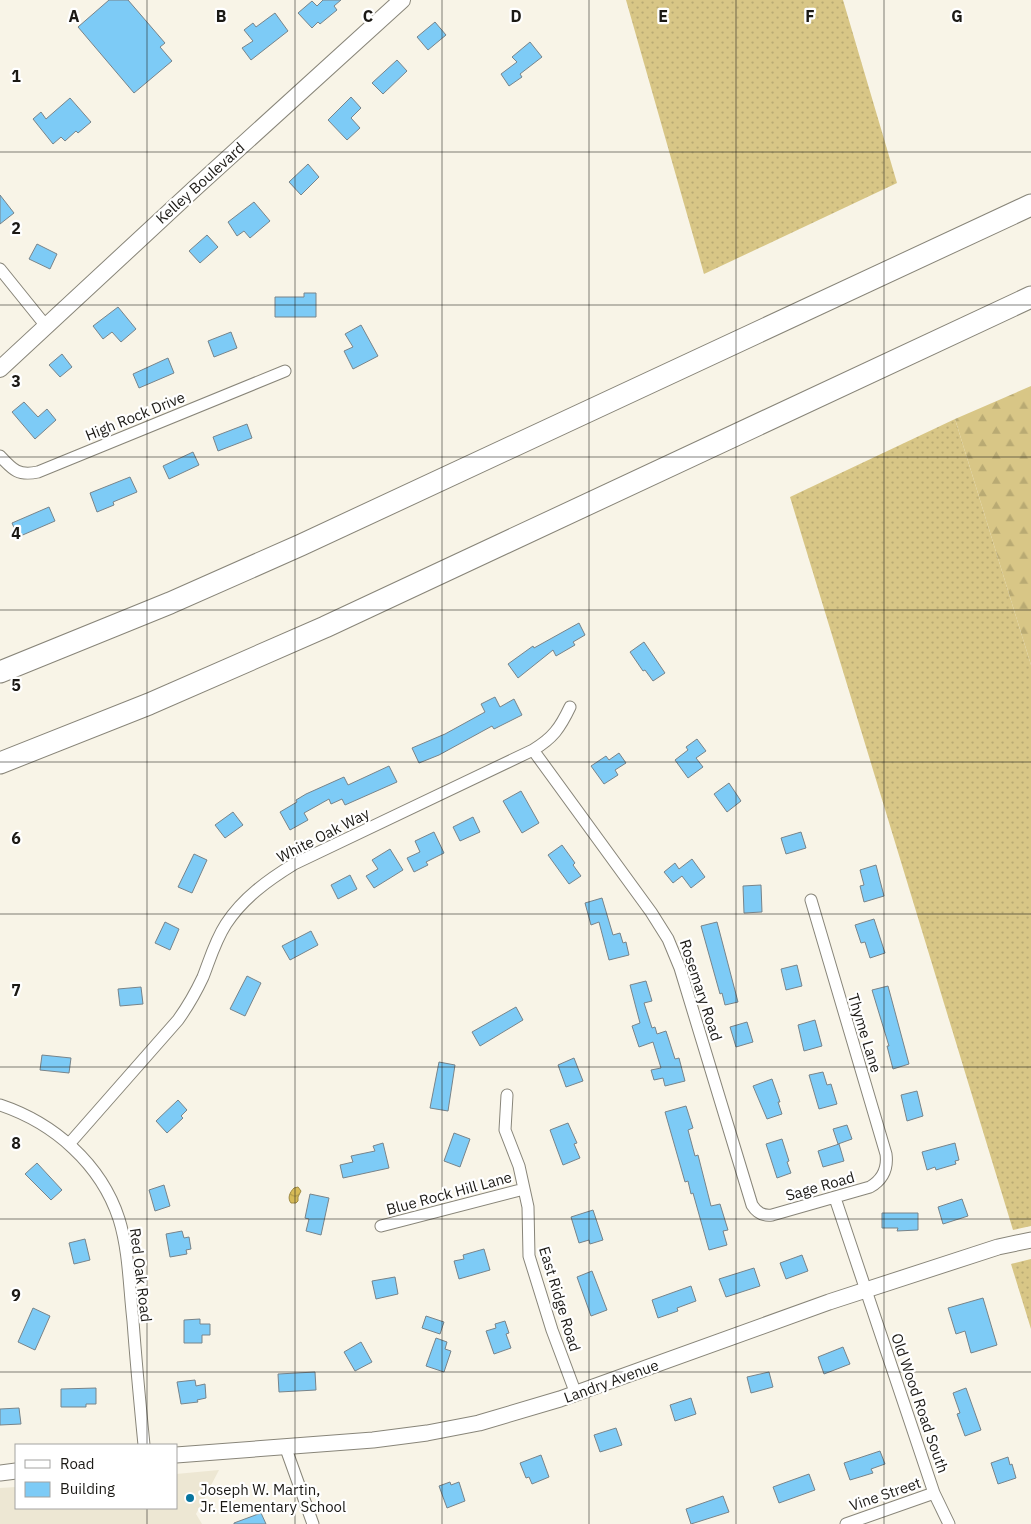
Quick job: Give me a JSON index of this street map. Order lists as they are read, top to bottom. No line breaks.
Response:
{"streets":{"main road":["Kelley Boulevard"],"street":["High Rock Drive","White Oak Way","Rosemary Road","Thyme Lane","Sage Road","Blue Rock Hill Lane","Red Oak Road","East Ridge Road","Landry Avenue","Old Wood Road South","Vine Street"]},"crossings":[["White Oak Way","Rosemary Road"],["White Oak Way","Red Oak Road"],["Rosemary Road","Sage Road"],["Thyme Lane","Sage Road"],["Sage Road","Old Wood Road South"],["Blue Rock Hill Lane","East Ridge Road"],["East Ridge Road","Landry Avenue"],["Landry Avenue","Old Wood Road South"],["Old Wood Road South","Vine Street"]],"places":["Joseph W. Martin, Jr. Elementary School"],"legend":["Road","Building"],"grid":{"columns":["A","B","C","D","E","F","G"],"rows":["1","2","3","4","5","6","7","8","9"]}}
